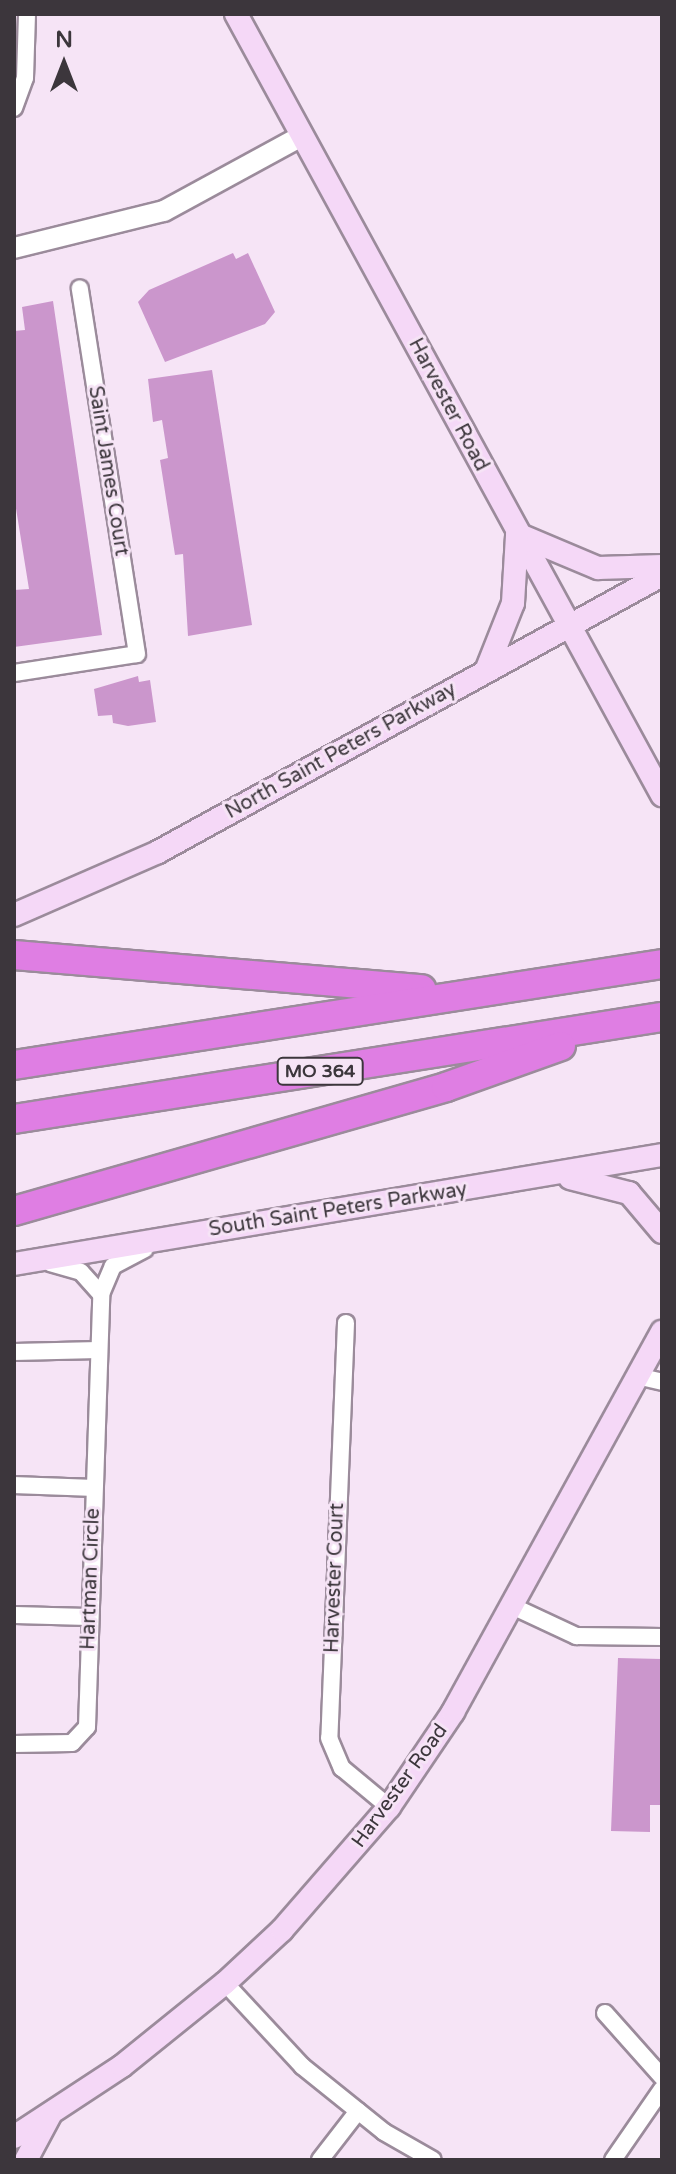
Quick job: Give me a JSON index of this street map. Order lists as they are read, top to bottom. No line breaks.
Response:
{"streets":{"highway":["MO 364"],"main road":["Harvester Road","North Saint Peters Parkway","South Saint Peters Parkway"],"street":["Saint James Court","Harvester Court","Hartman Circle"]},"crossings":[["Harvester Road","North Saint Peters Parkway"],["Harvester Road","Harvester Court"]],"north":"top"}
